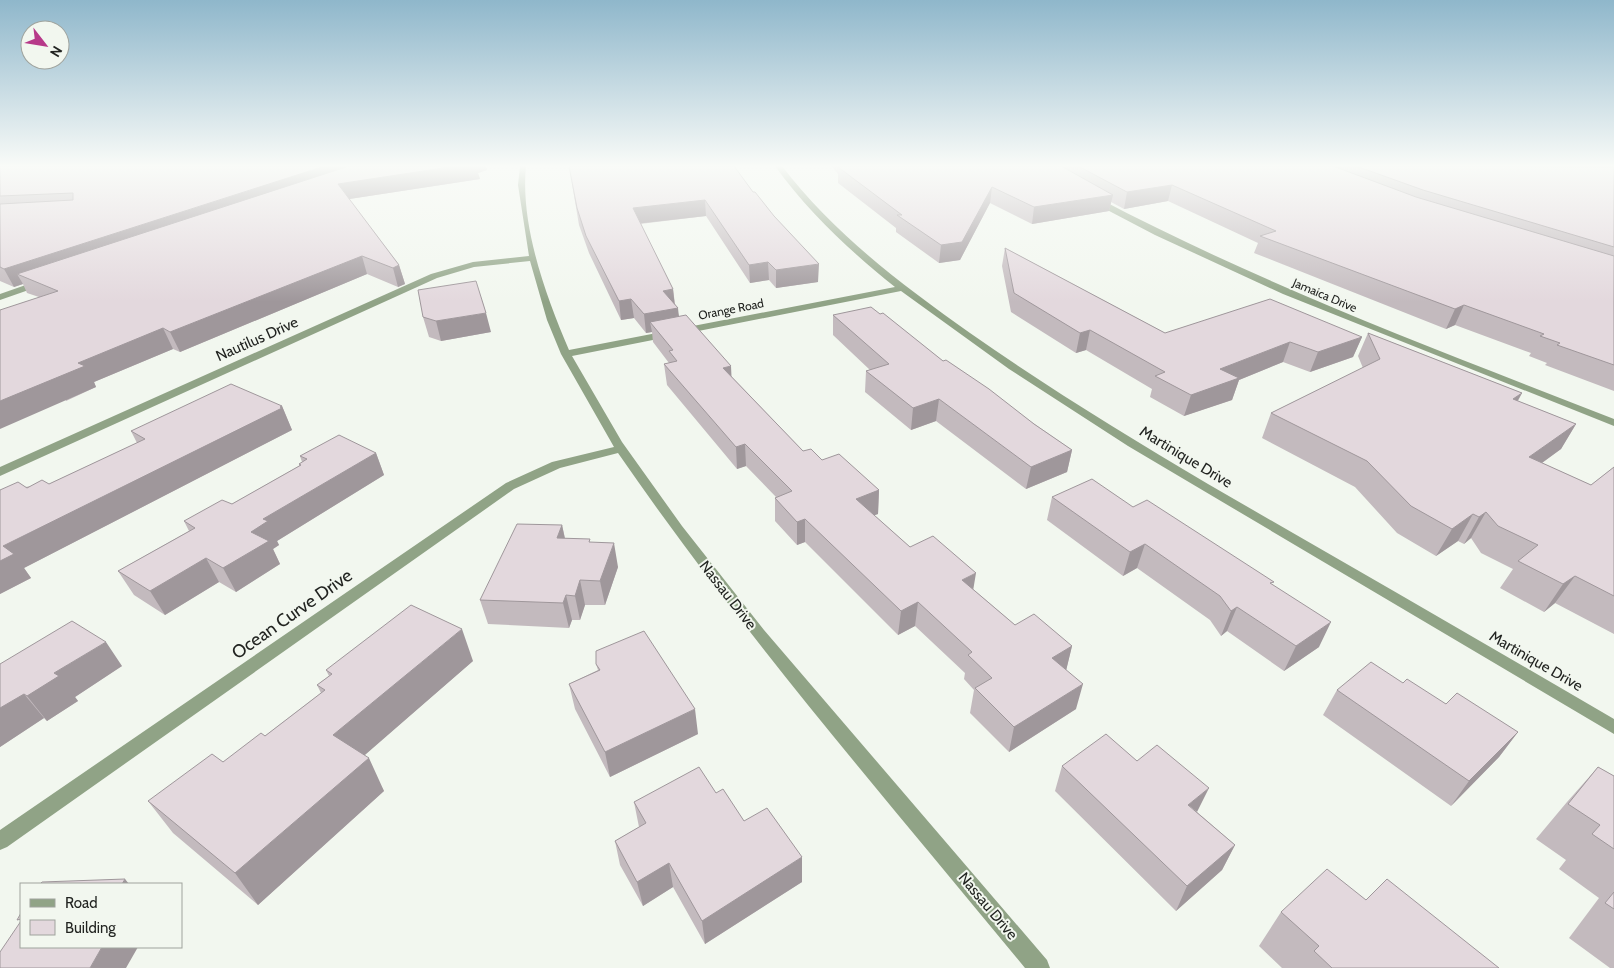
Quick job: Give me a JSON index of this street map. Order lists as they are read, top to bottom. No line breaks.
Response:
{"streets":{"street":["Jamaica Drive","Orange Road","Nautilus Drive","Martinique Drive","Nassau Drive","Ocean Curve Drive"]},"crossings":[["Orange Road","Martinique Drive"],["Orange Road","Nassau Drive"],["Nautilus Drive","Nassau Drive"],["Nassau Drive","Ocean Curve Drive"]],"legend":["Road","Building"],"north":"bottom right"}
